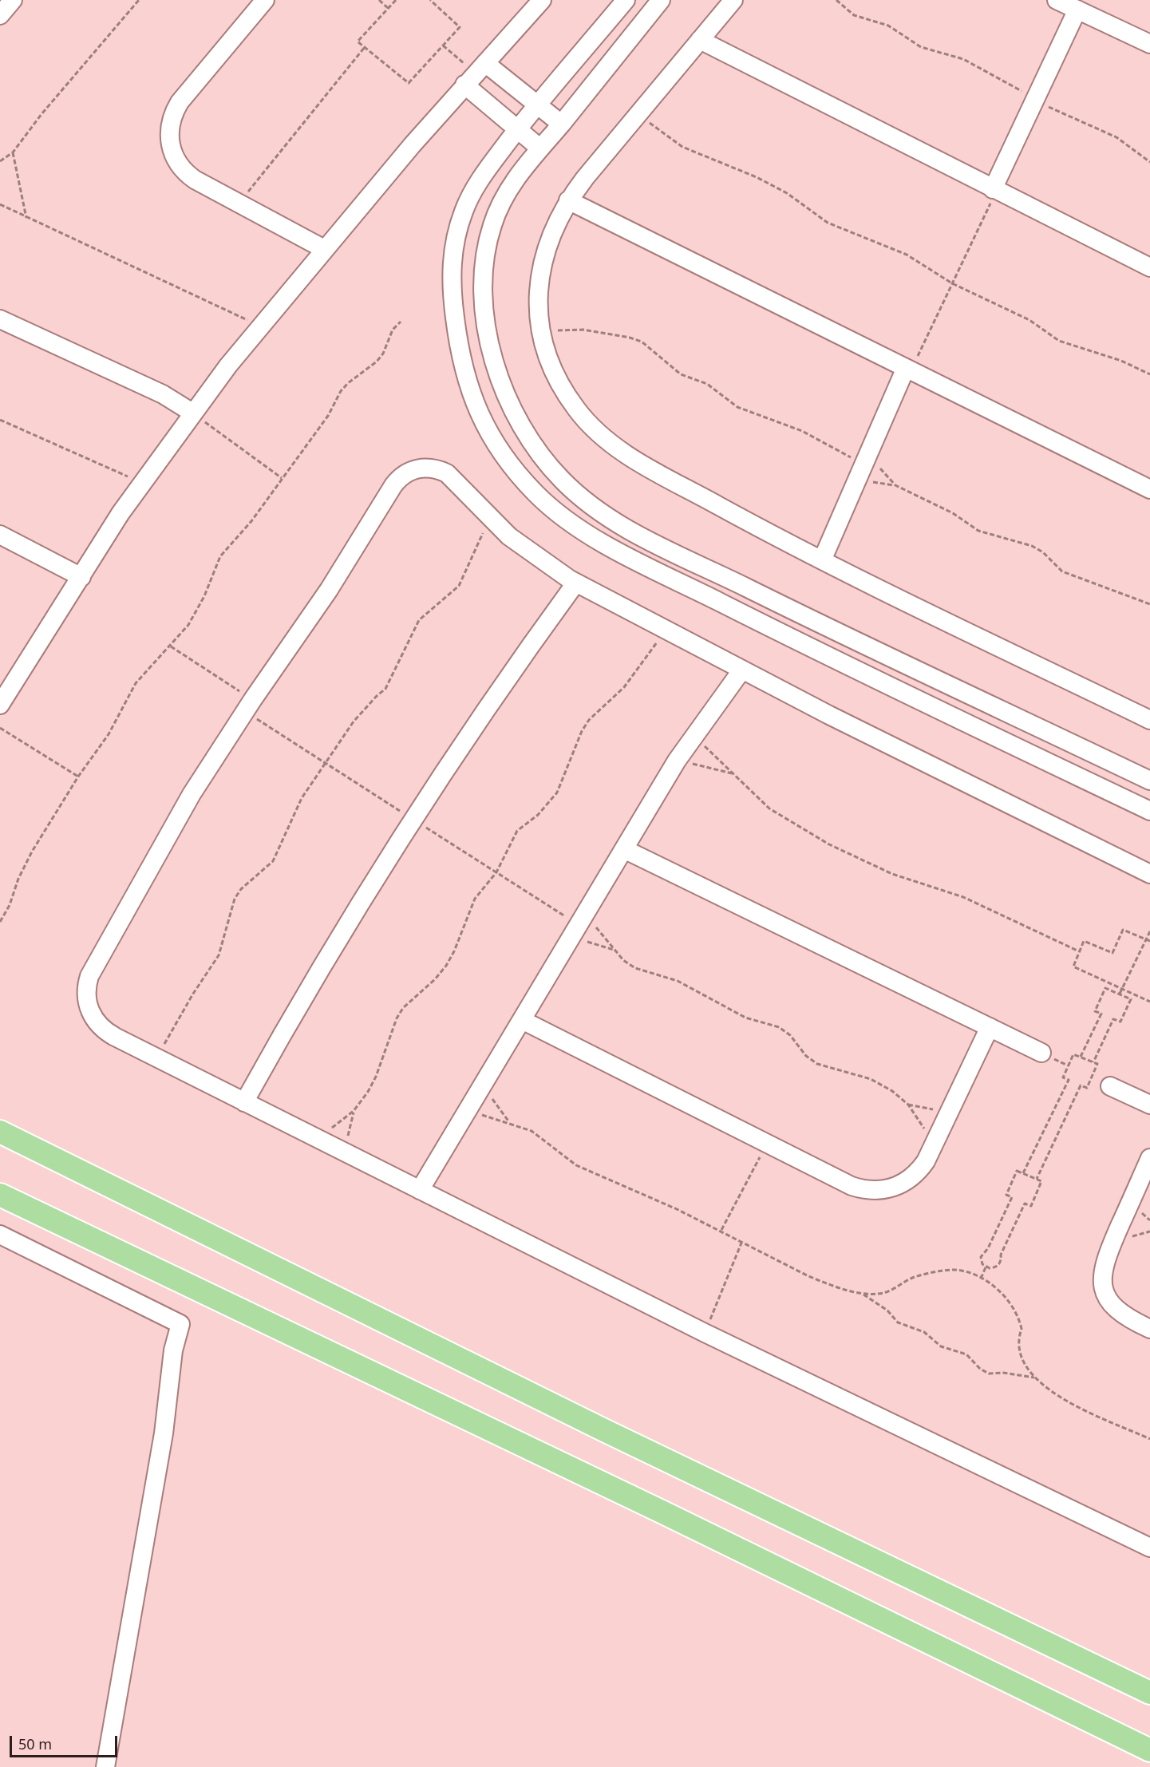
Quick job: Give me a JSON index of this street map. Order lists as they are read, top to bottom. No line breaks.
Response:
{"scale_bar":"50 m"}
